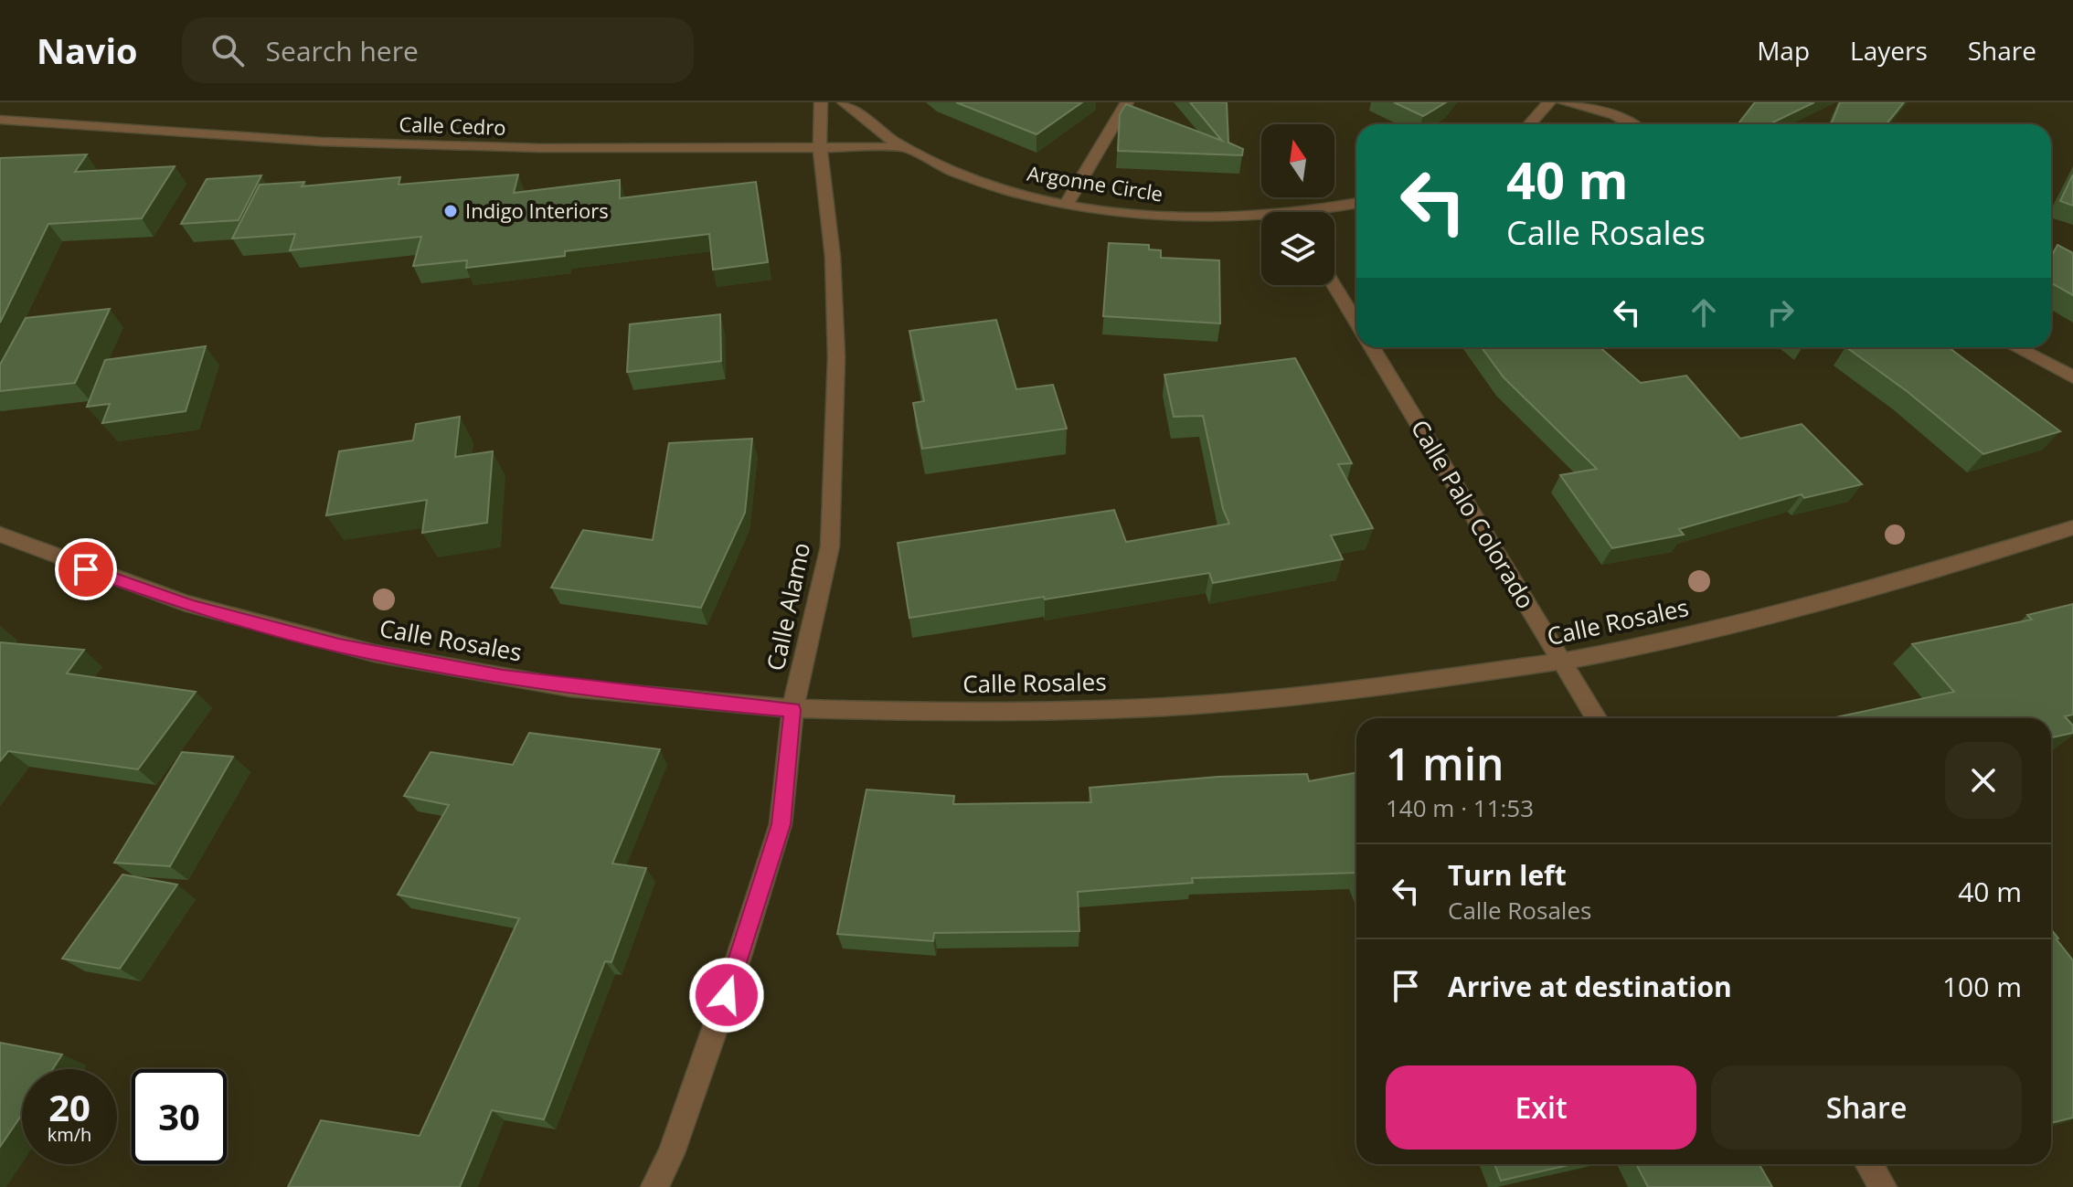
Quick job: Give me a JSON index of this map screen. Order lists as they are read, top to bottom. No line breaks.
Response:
{"streets":{"street":["Calle Cedro","Argonne Circle","Calle Palo Colorado","Calle Alamo","Calle Rosales"]},"crossings":[["Calle Cedro","Argonne Circle"],["Calle Cedro","Calle Alamo"],["Calle Palo Colorado","Calle Rosales"],["Calle Alamo","Calle Rosales"]],"places":["Indigo Interiors"],"north":"top","page":{"header":"Navio","search":"Search here","nav":["Map","Layers","Share"],"turn":["40 m","Calle Rosales"],"heading":["1 min","140 m · 11:53"],"list":[{"name":"Turn left","note":"Calle Rosales","value":"40 m"},{"name":"Arrive at destination","value":"100 m"}],"buttons":["Exit","Share"],"speed":"20 km/h","limit":"30"}}
